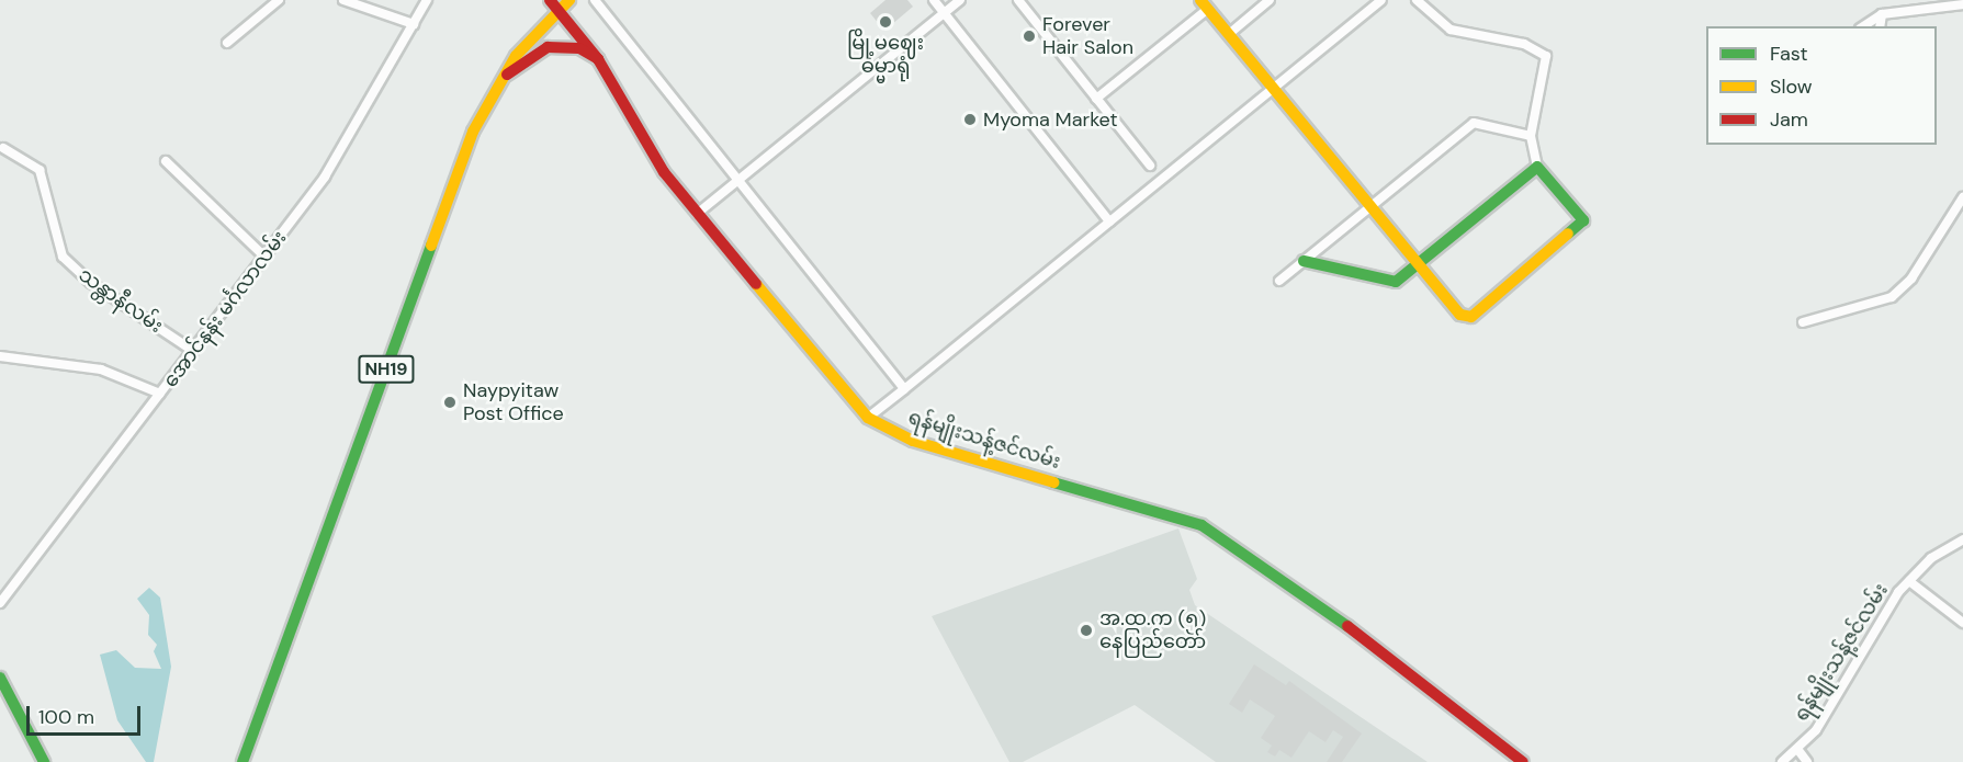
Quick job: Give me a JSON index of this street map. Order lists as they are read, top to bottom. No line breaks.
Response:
{"streets":{"main road":["NH19","ရန်မျိုးသန့်ဇင်လမ်း"],"street":["သန္တာနီလမ်း","အောင်နန်း မင်္ဂလာလမ်း"]},"crossings":[["သန္တာနီလမ်း","အောင်နန်း မင်္ဂလာလမ်း"],["NH19","ရန်မျိုးသန့်ဇင်လမ်း"]],"places":["မြို့မဈေး ဓမ္မာရုံ","Forever Hair Salon","Myoma Market","Naypyitaw Post Office","အ.ထ.က (၅) နေပြည်တော်"],"legend":["Fast","Slow","Jam"],"scale_bar":"100 m"}
